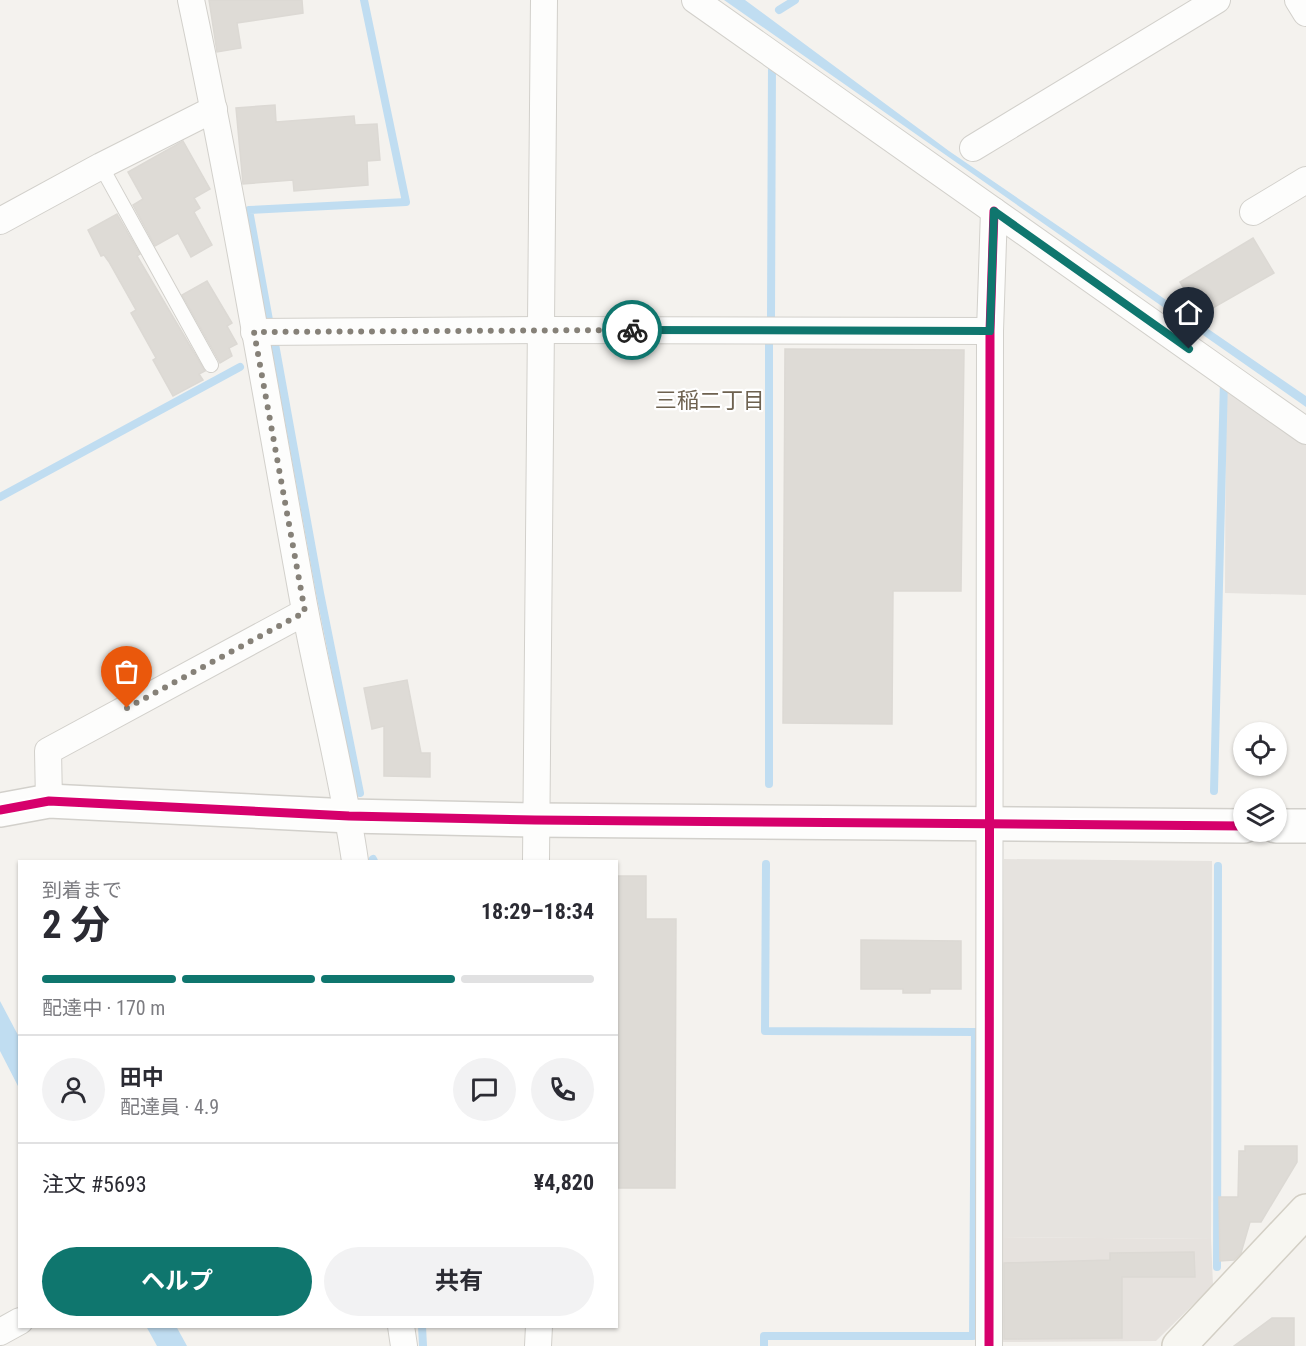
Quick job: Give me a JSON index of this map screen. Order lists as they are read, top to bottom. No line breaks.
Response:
{"districts":["三稲二丁目"],"page":{"heading":["2 分","到着まで","18:29–18:34"],"panel":["田中","配達員 · 4.9","注文 #5693","¥4,820"],"bar":"配達中 · 170 m","buttons":["ヘルプ","共有"]}}
